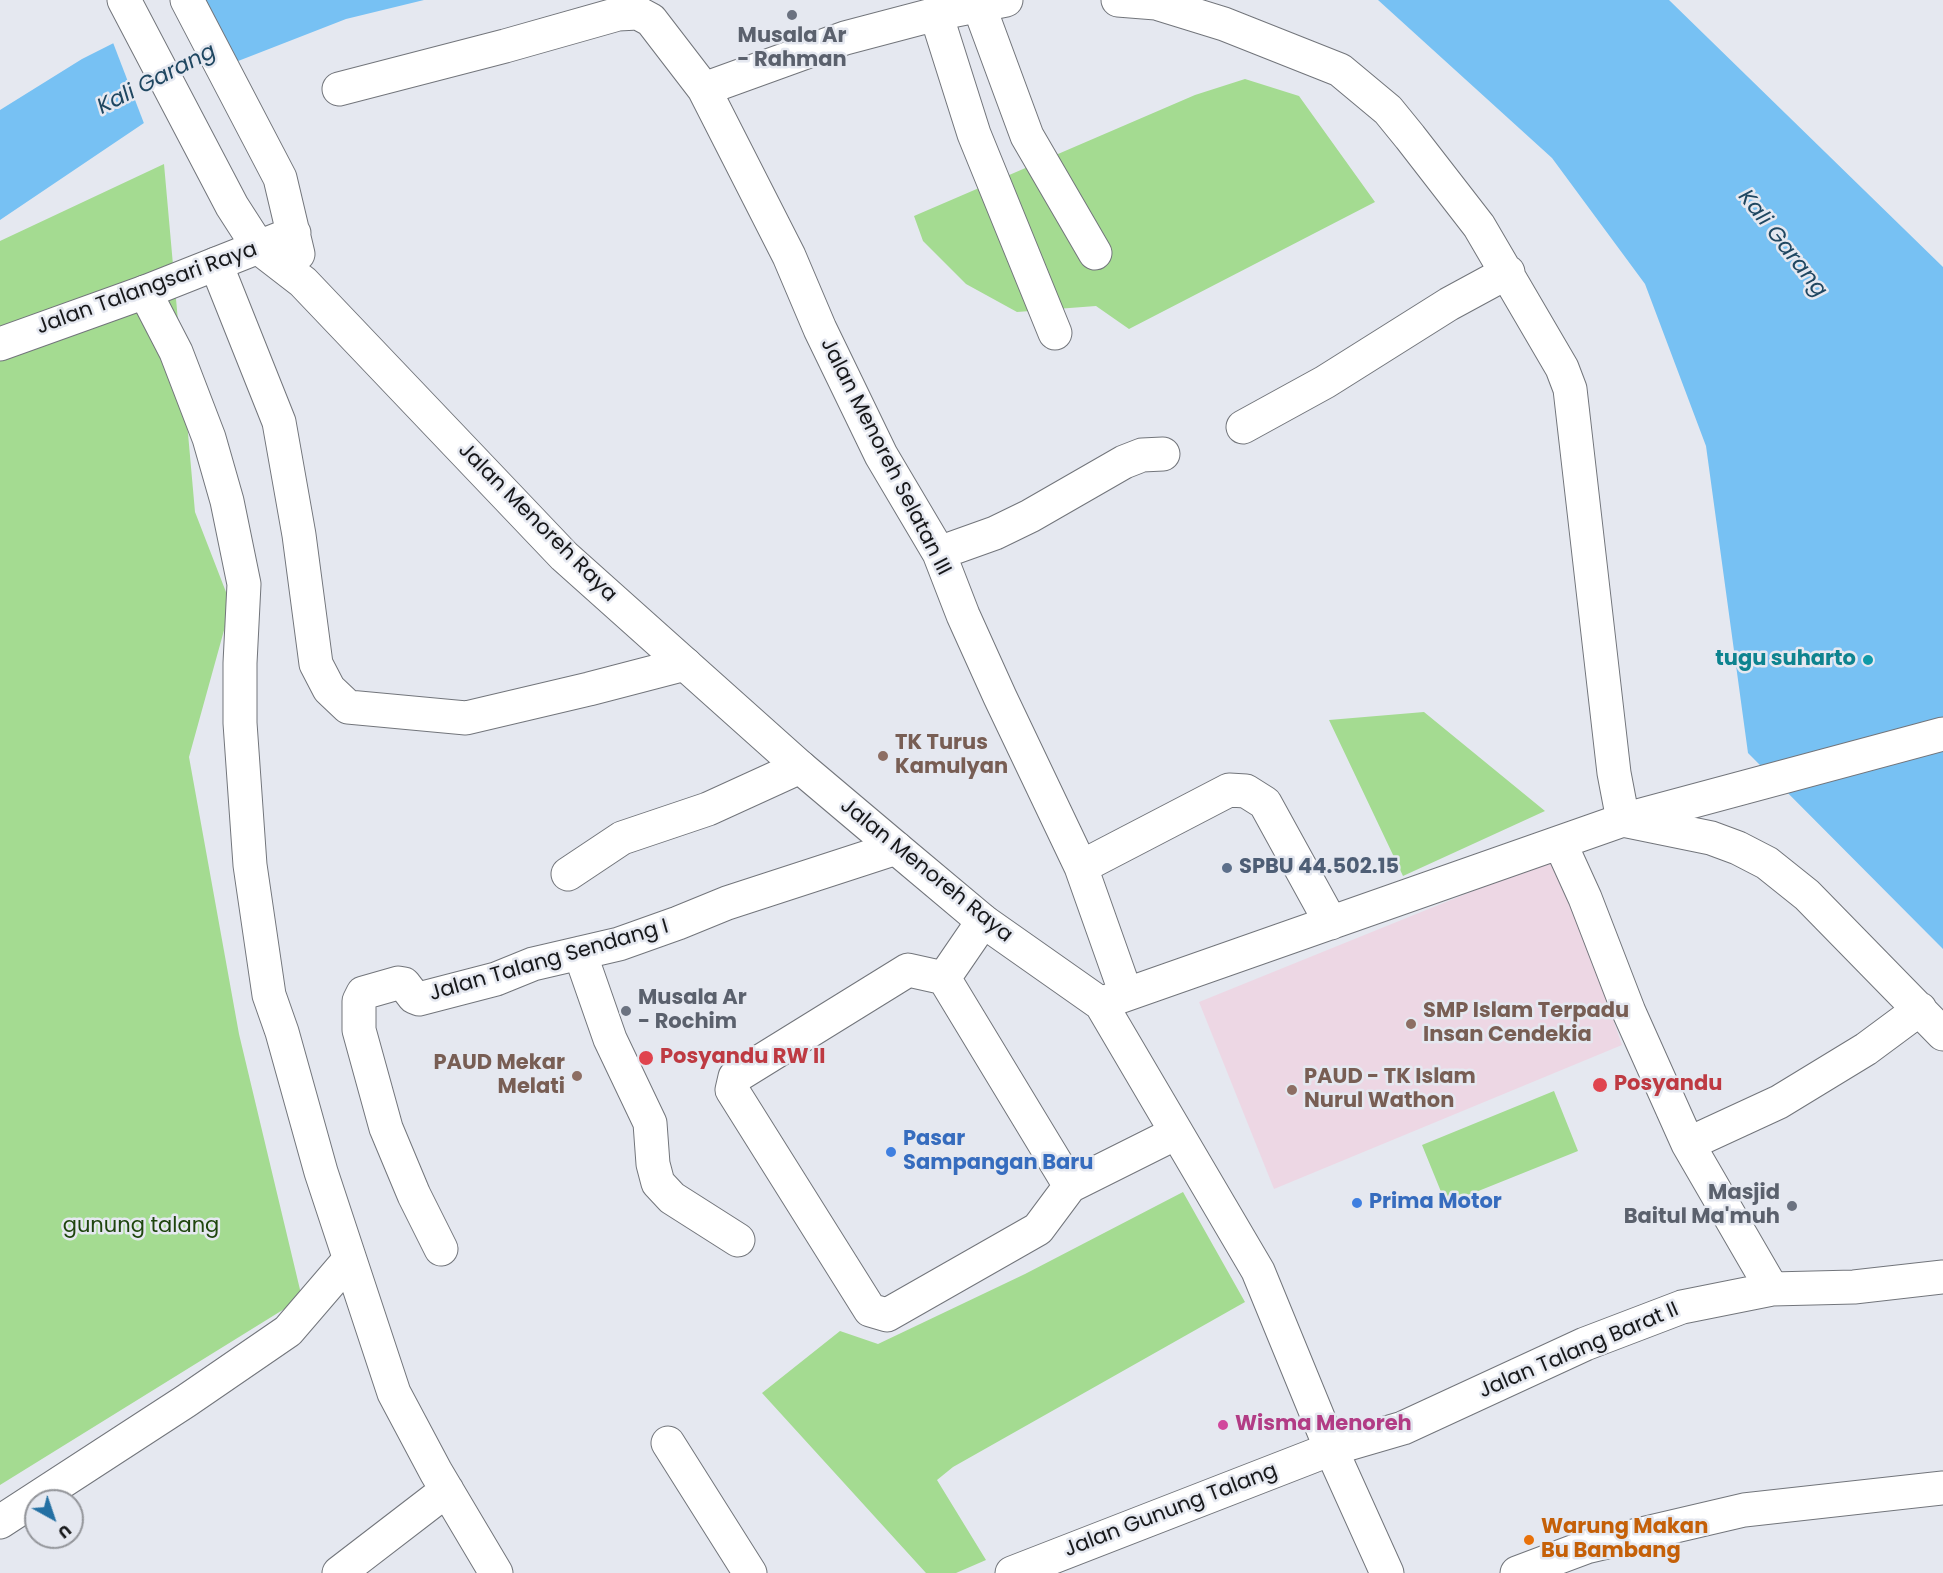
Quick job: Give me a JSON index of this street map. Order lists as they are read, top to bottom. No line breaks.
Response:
{"streets":{"street":["Jalan Talangsari Raya","Jalan Menoreh Selatan III","Jalan Menoreh Raya","Jalan Talang Sendang I","Jalan Talang Barat II","Jalan Gunung Talang"]},"crossings":[["Jalan Talangsari Raya","Jalan Menoreh Raya"],["Jalan Menoreh Selatan III","Jalan Menoreh Raya"],["Jalan Menoreh Raya","Jalan Talang Sendang I"],["Jalan Menoreh Raya","Jalan Talang Barat II"],["Jalan Menoreh Raya","Jalan Gunung Talang"],["Jalan Talang Barat II","Jalan Gunung Talang"]],"water":["Kali Garang"],"parks":["gunung talang"],"places":["Musala Ar - Rahman","tugu suharto","TK Turus Kamulyan","SPBU 44.502.15","Musala Ar - Rochim","SMP Islam Terpadu Insan Cendekia","Posyandu RW II","PAUD Mekar Melati","Posyandu","PAUD - TK Islam Nurul Wathon","Pasar Sampangan Baru","Prima Motor","Masjid Baitul Ma'muh","Wisma Menoreh","Warung Makan Bu Bambang"],"north":"bottom right"}
